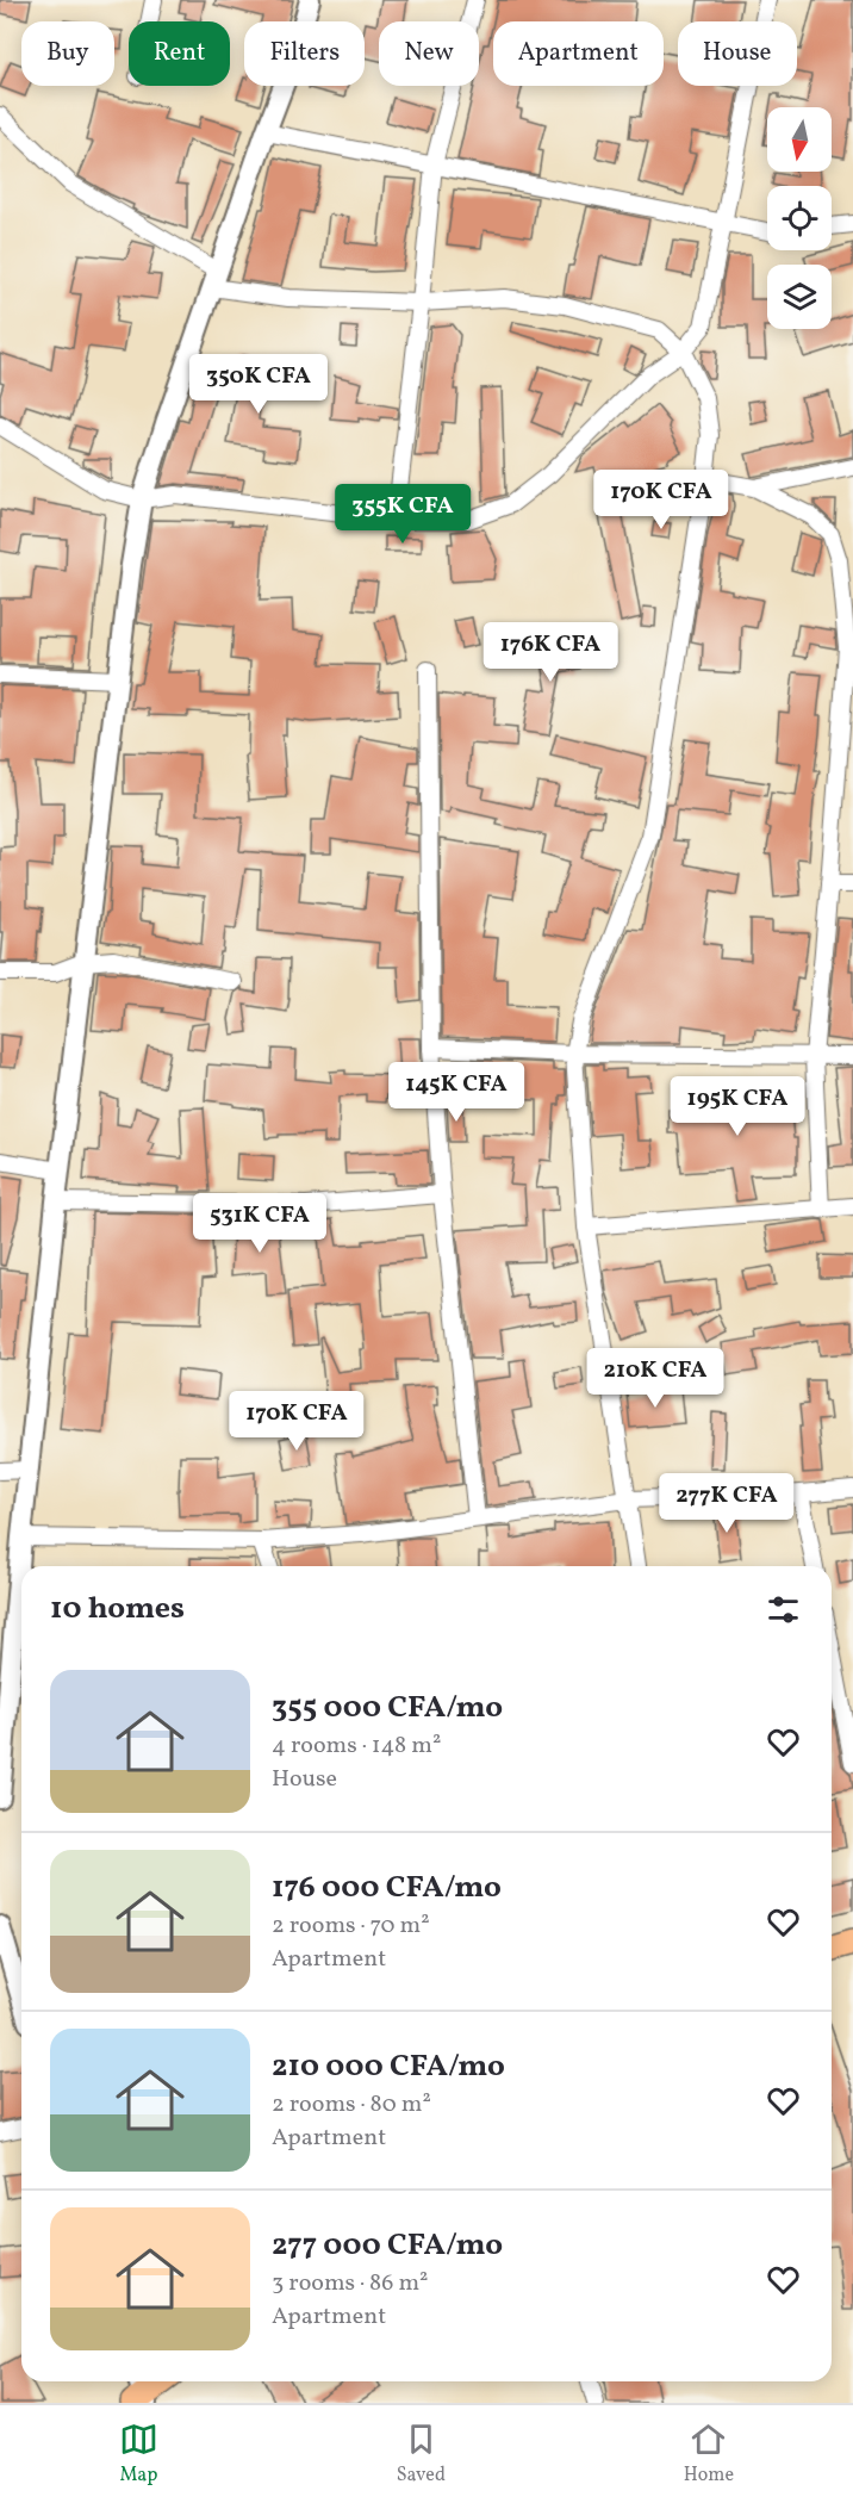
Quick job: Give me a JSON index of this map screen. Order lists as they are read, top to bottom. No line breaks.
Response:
{"north":"bottom","page":{"chip":["Buy","Rent","Filters","New","Apartment","House"],"price":["350K CFA","170K CFA","355K CFA","176K CFA","145K CFA","195K CFA","531K CFA","210K CFA","170K CFA","277K CFA"],"heading":"10 homes","list":[{"name":"355 000 CFA/mo","note":"4 rooms · 148 m² · House"},{"name":"176 000 CFA/mo","note":"2 rooms · 70 m² · Apartment"},{"name":"210 000 CFA/mo","note":"2 rooms · 80 m² · Apartment"},{"name":"277 000 CFA/mo","note":"3 rooms · 86 m² · Apartment"}],"tabs":["Map","Saved","Home"]}}
